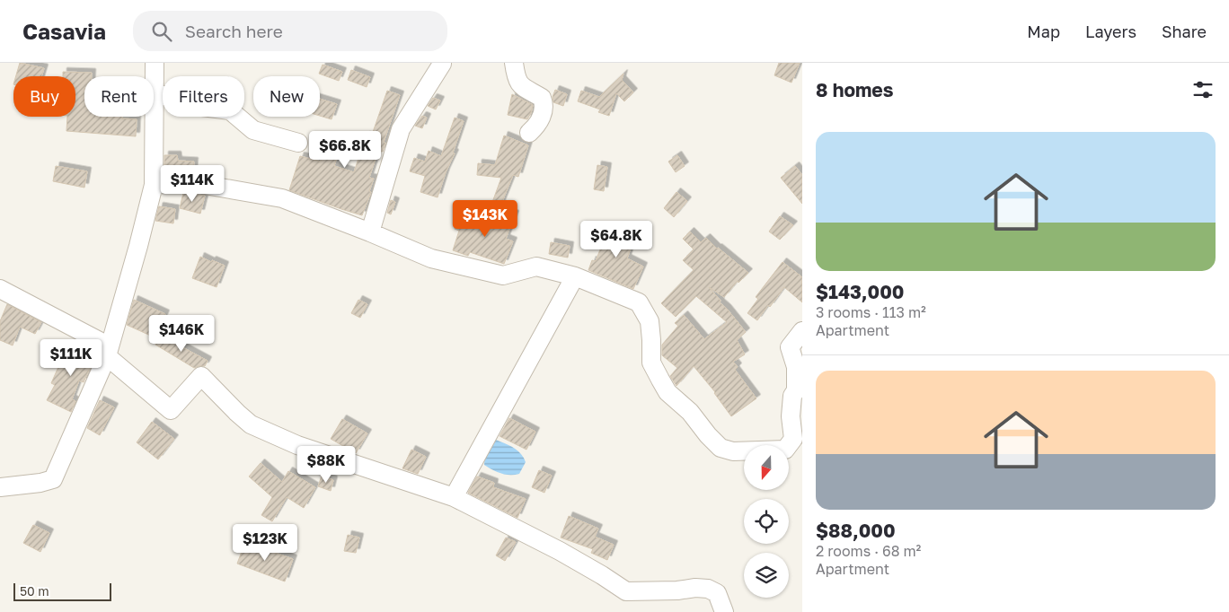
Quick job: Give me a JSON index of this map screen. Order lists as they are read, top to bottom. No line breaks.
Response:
{"scale_bar":"50 m","north":"bottom","page":{"header":"Casavia","search":"Search here","nav":["Map","Layers","Share"],"heading":"8 homes","chip":["Buy","Rent","Filters","New"],"list":[{"name":"$143,000","note":"3 rooms · 113 m² · Apartment"},{"name":"$88,000","note":"2 rooms · 68 m² · Apartment"}],"price":["$66.8K","$114K","$143K","$64.8K","$146K","$111K","$88K","$123K"],"scale":"50 m"}}
